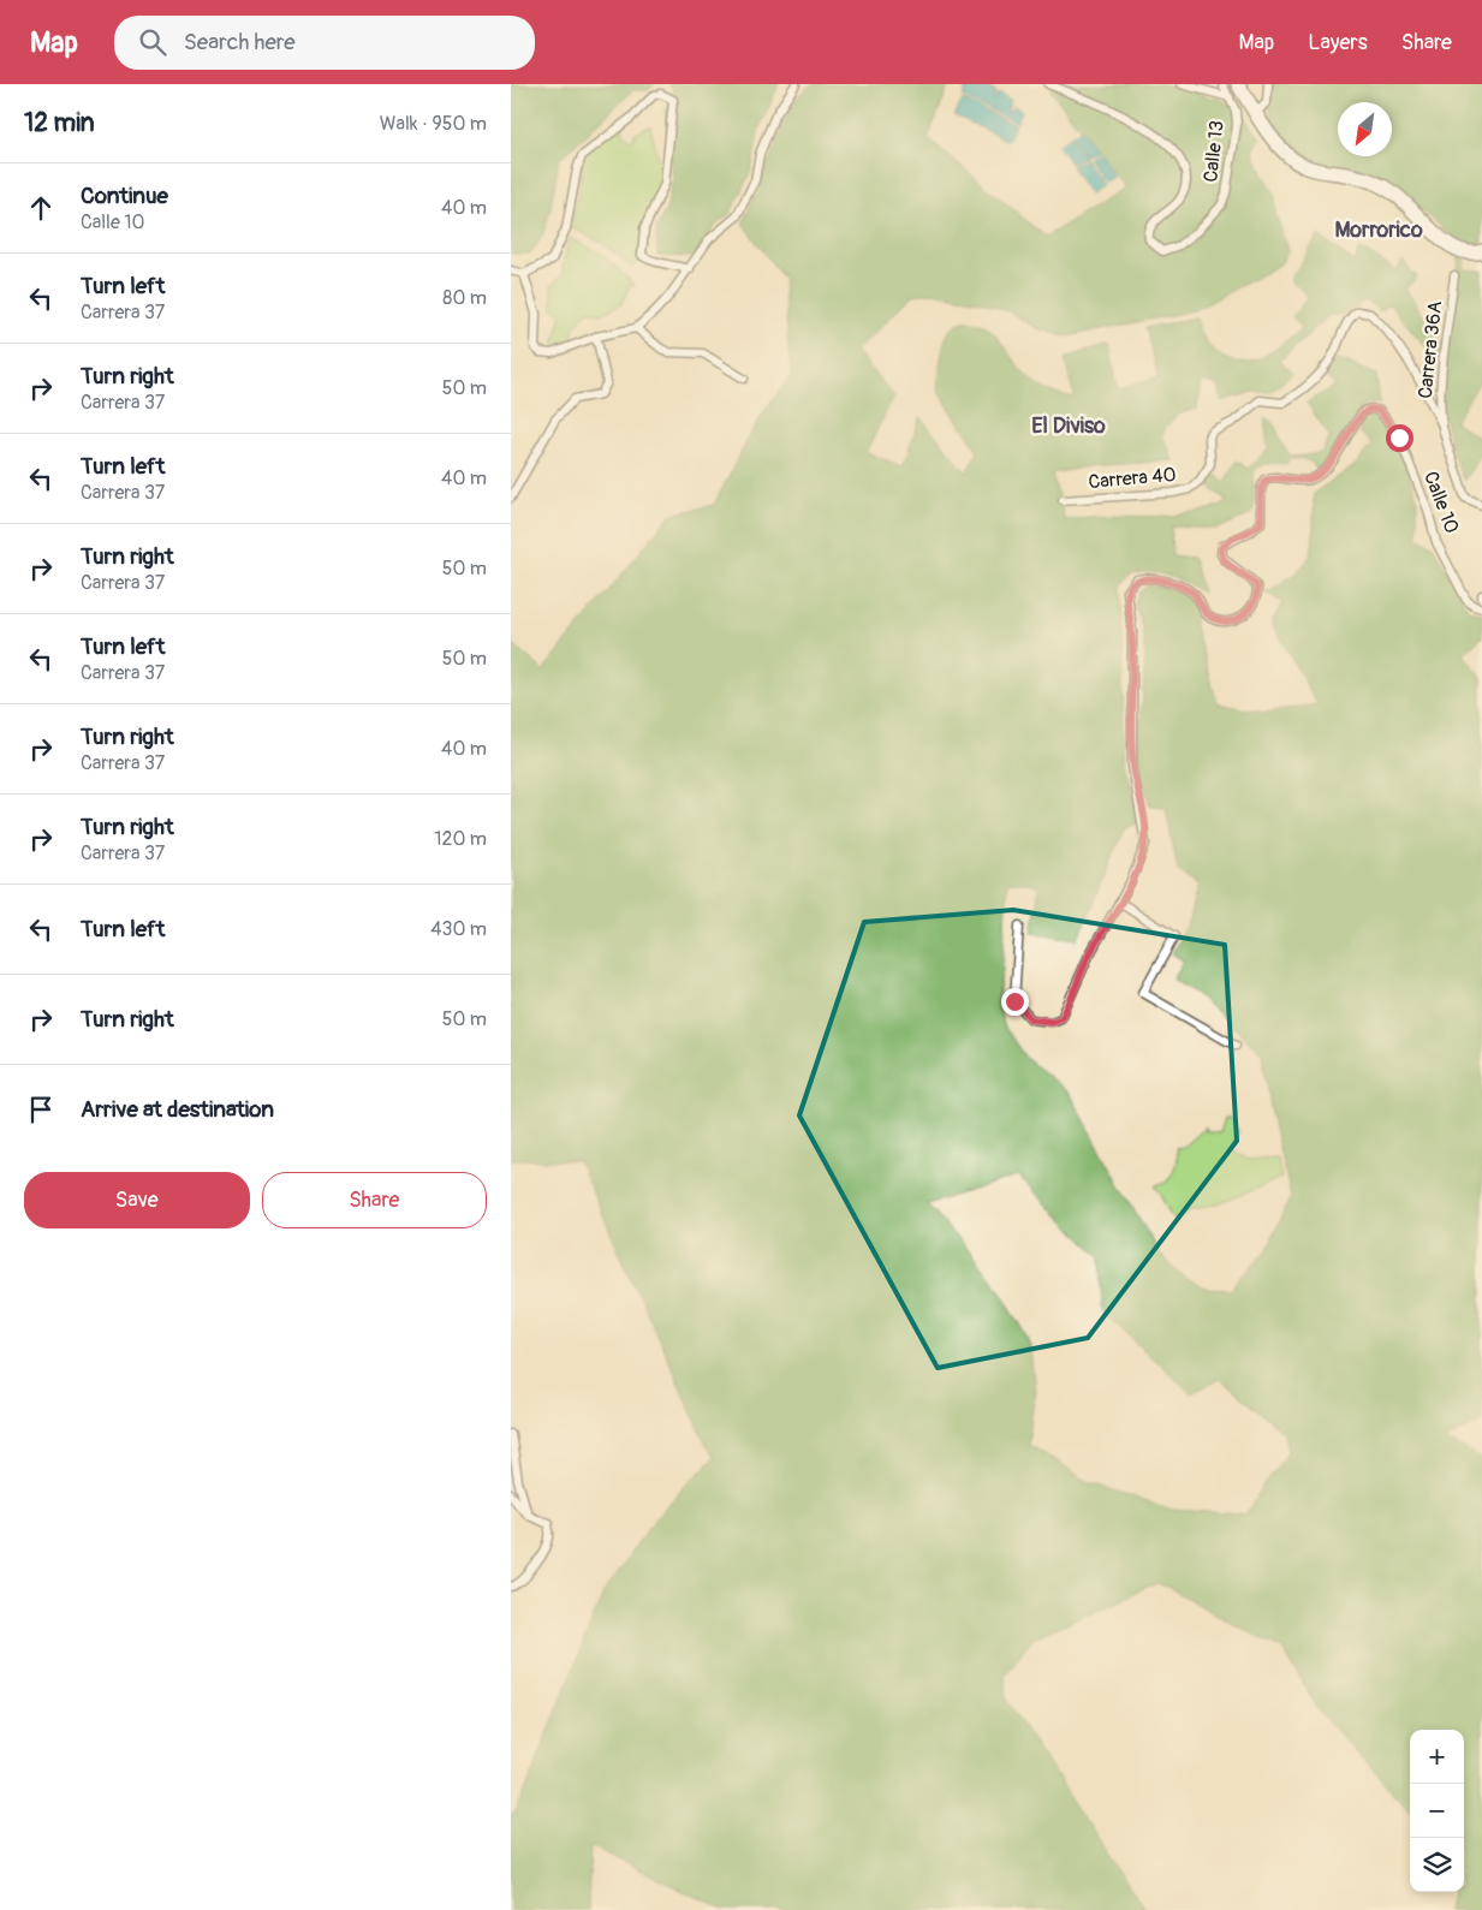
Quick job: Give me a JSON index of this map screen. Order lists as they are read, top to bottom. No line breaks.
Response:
{"streets":{"street":["Calle 13","Carrera 36A","Carrera 40","Calle 10"]},"crossings":[["Carrera 36A","Carrera 40"]],"districts":["Morrorico","El Diviso"],"north":"bottom left","page":{"header":"Map","search":"Search here","nav":["Map","Layers","Share"],"heading":["12 min","Walk · 950 m"],"list":[["Continue","Calle 10","40 m"],["Turn left","Carrera 37","80 m"],["Turn right","Carrera 37","50 m"],["Turn left","Carrera 37","40 m"],["Turn right","Carrera 37","50 m"],["Turn left","Carrera 37","50 m"],["Turn right","Carrera 37","40 m"],["Turn right","Carrera 37","120 m"],["Turn left","430 m"],["Turn right","50 m"],"Arrive at destination"],"buttons":["Save","Share"],"map_buttons":["+","−"]}}
